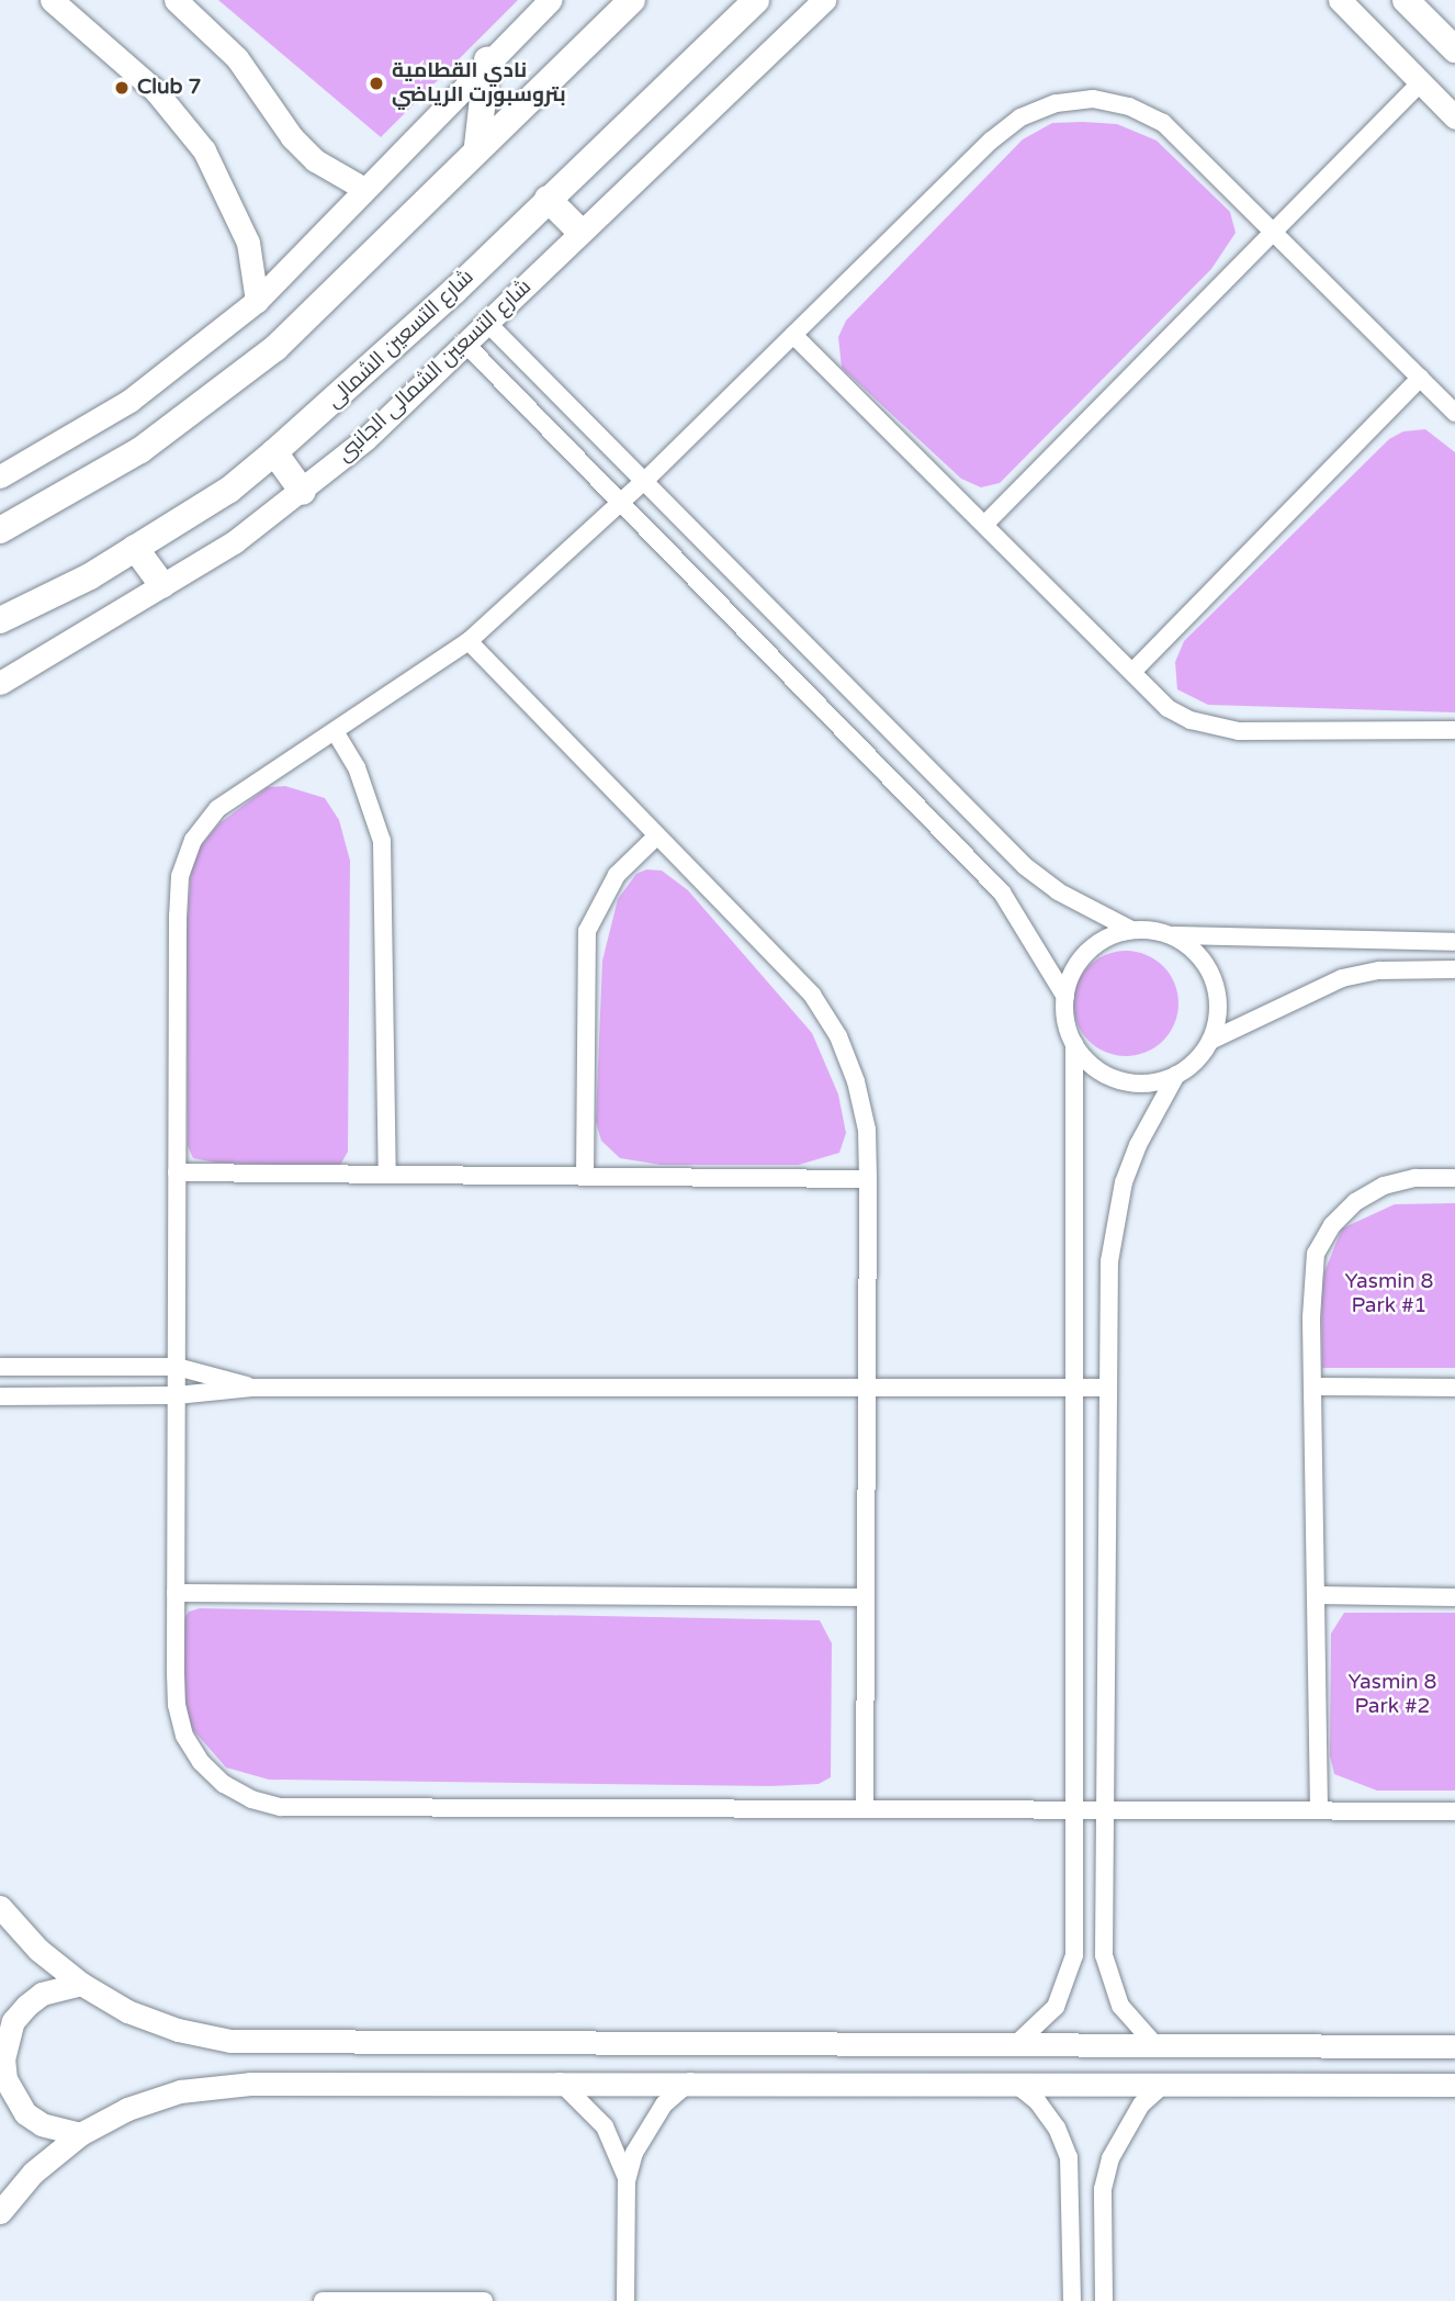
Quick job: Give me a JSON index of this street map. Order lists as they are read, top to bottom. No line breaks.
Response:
{"streets":{"main road":["شارع التسعين الشمالى"],"street":["شارع التسعين الشمالى الجانبى"]},"parks":["Yasmin 8 Park #1","Yasmin 8 Park #2"],"places":["نادي القطامية بتروسبورت الرياضي","Club 7"]}
